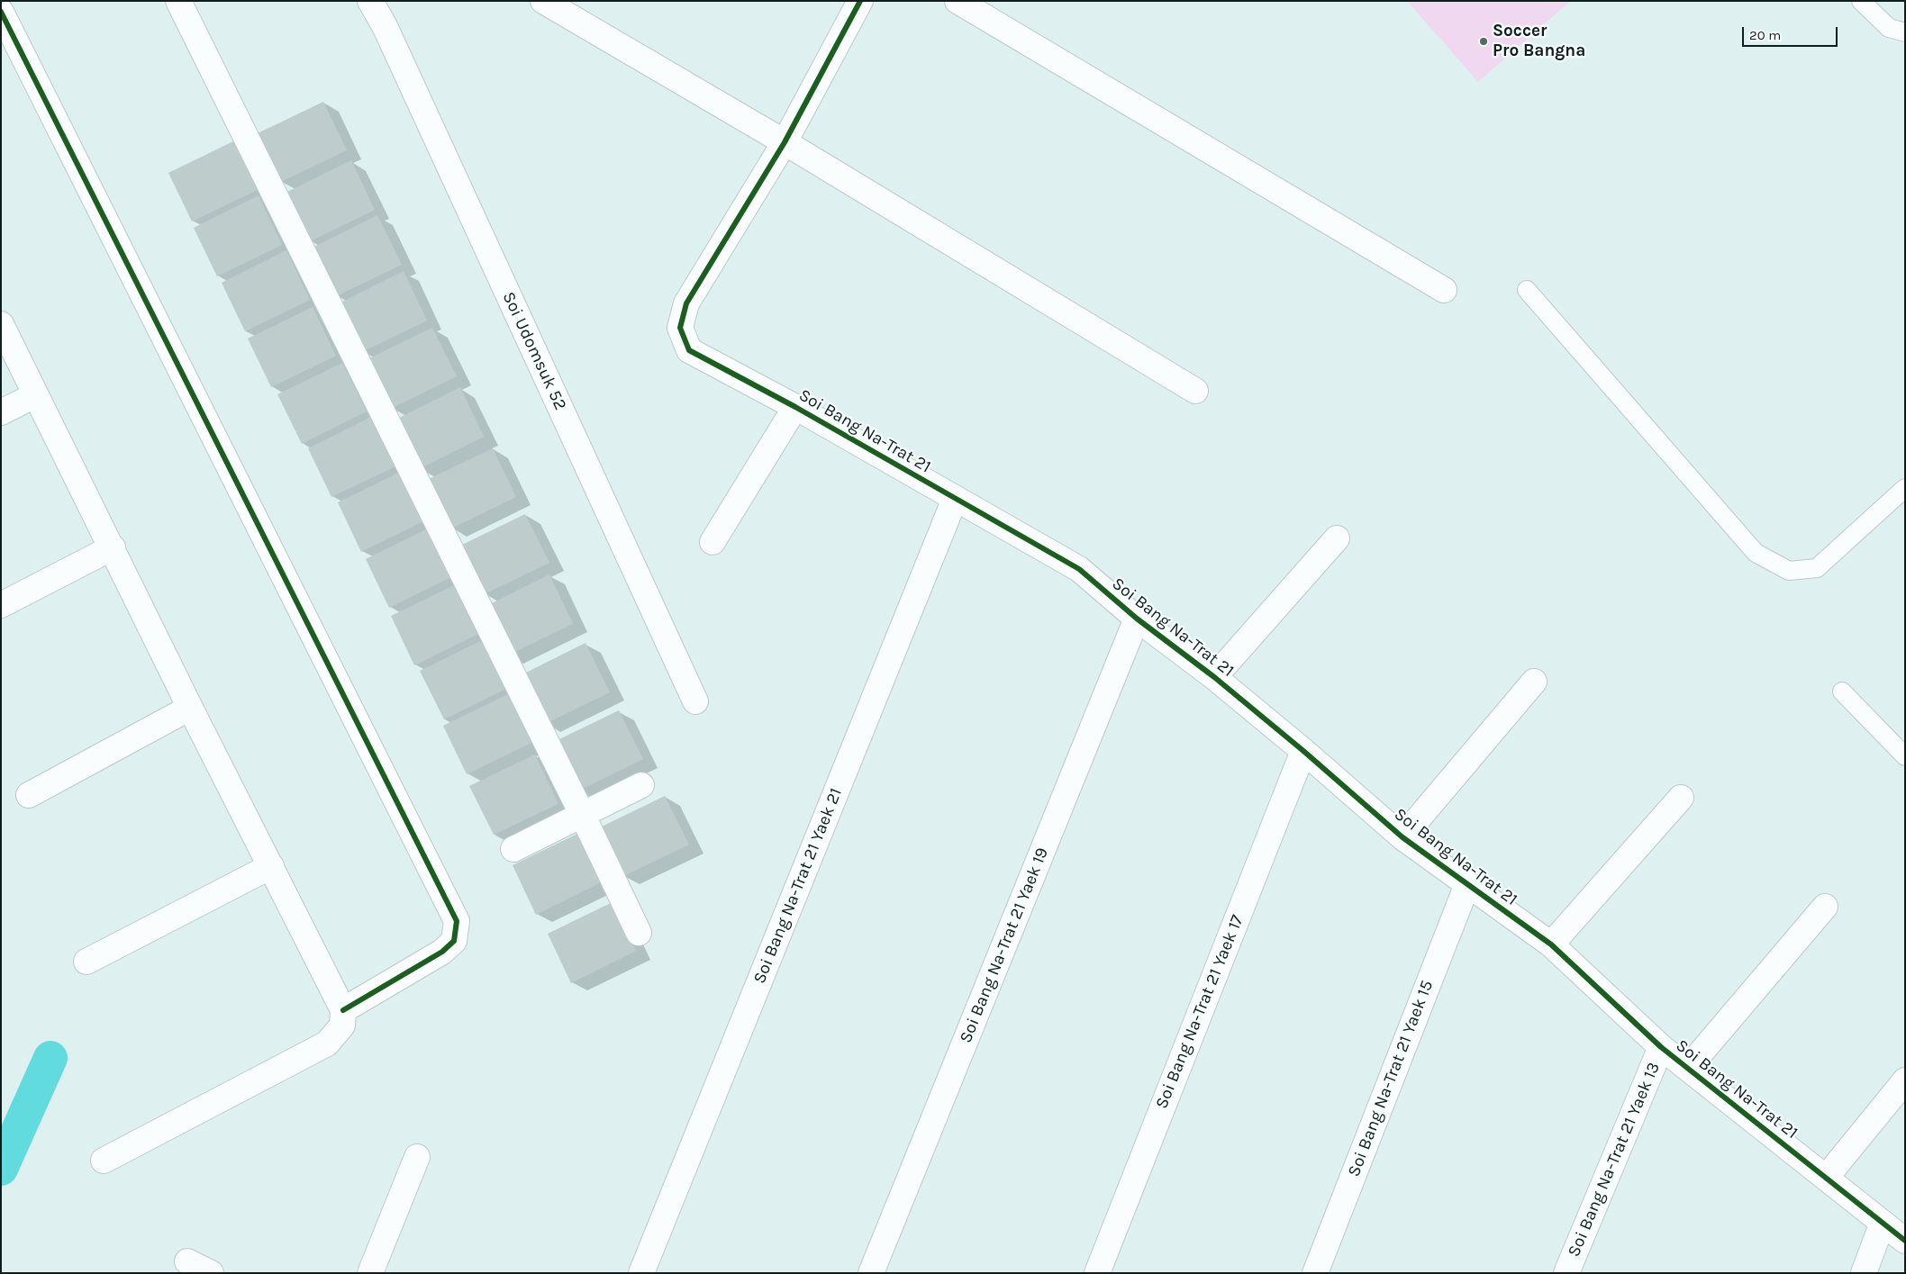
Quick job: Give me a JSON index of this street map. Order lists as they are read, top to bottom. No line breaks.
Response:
{"streets":{"street":["Soi Udomsuk 52","Soi Bang Na-Trat 21","Soi Bang Na-Trat 21 Yaek 21","Soi Bang Na-Trat 21 Yaek 19","Soi Bang Na-Trat 21 Yaek 17","Soi Bang Na-Trat 21 Yaek 15","Soi Bang Na-Trat 21 Yaek 13"]},"crossings":[["Soi Bang Na-Trat 21","Soi Bang Na-Trat 21 Yaek 21"],["Soi Bang Na-Trat 21","Soi Bang Na-Trat 21 Yaek 19"],["Soi Bang Na-Trat 21","Soi Bang Na-Trat 21 Yaek 17"],["Soi Bang Na-Trat 21","Soi Bang Na-Trat 21 Yaek 15"],["Soi Bang Na-Trat 21","Soi Bang Na-Trat 21 Yaek 13"]],"places":["Soccer Pro Bangna"],"scale_bar":"20 m"}
